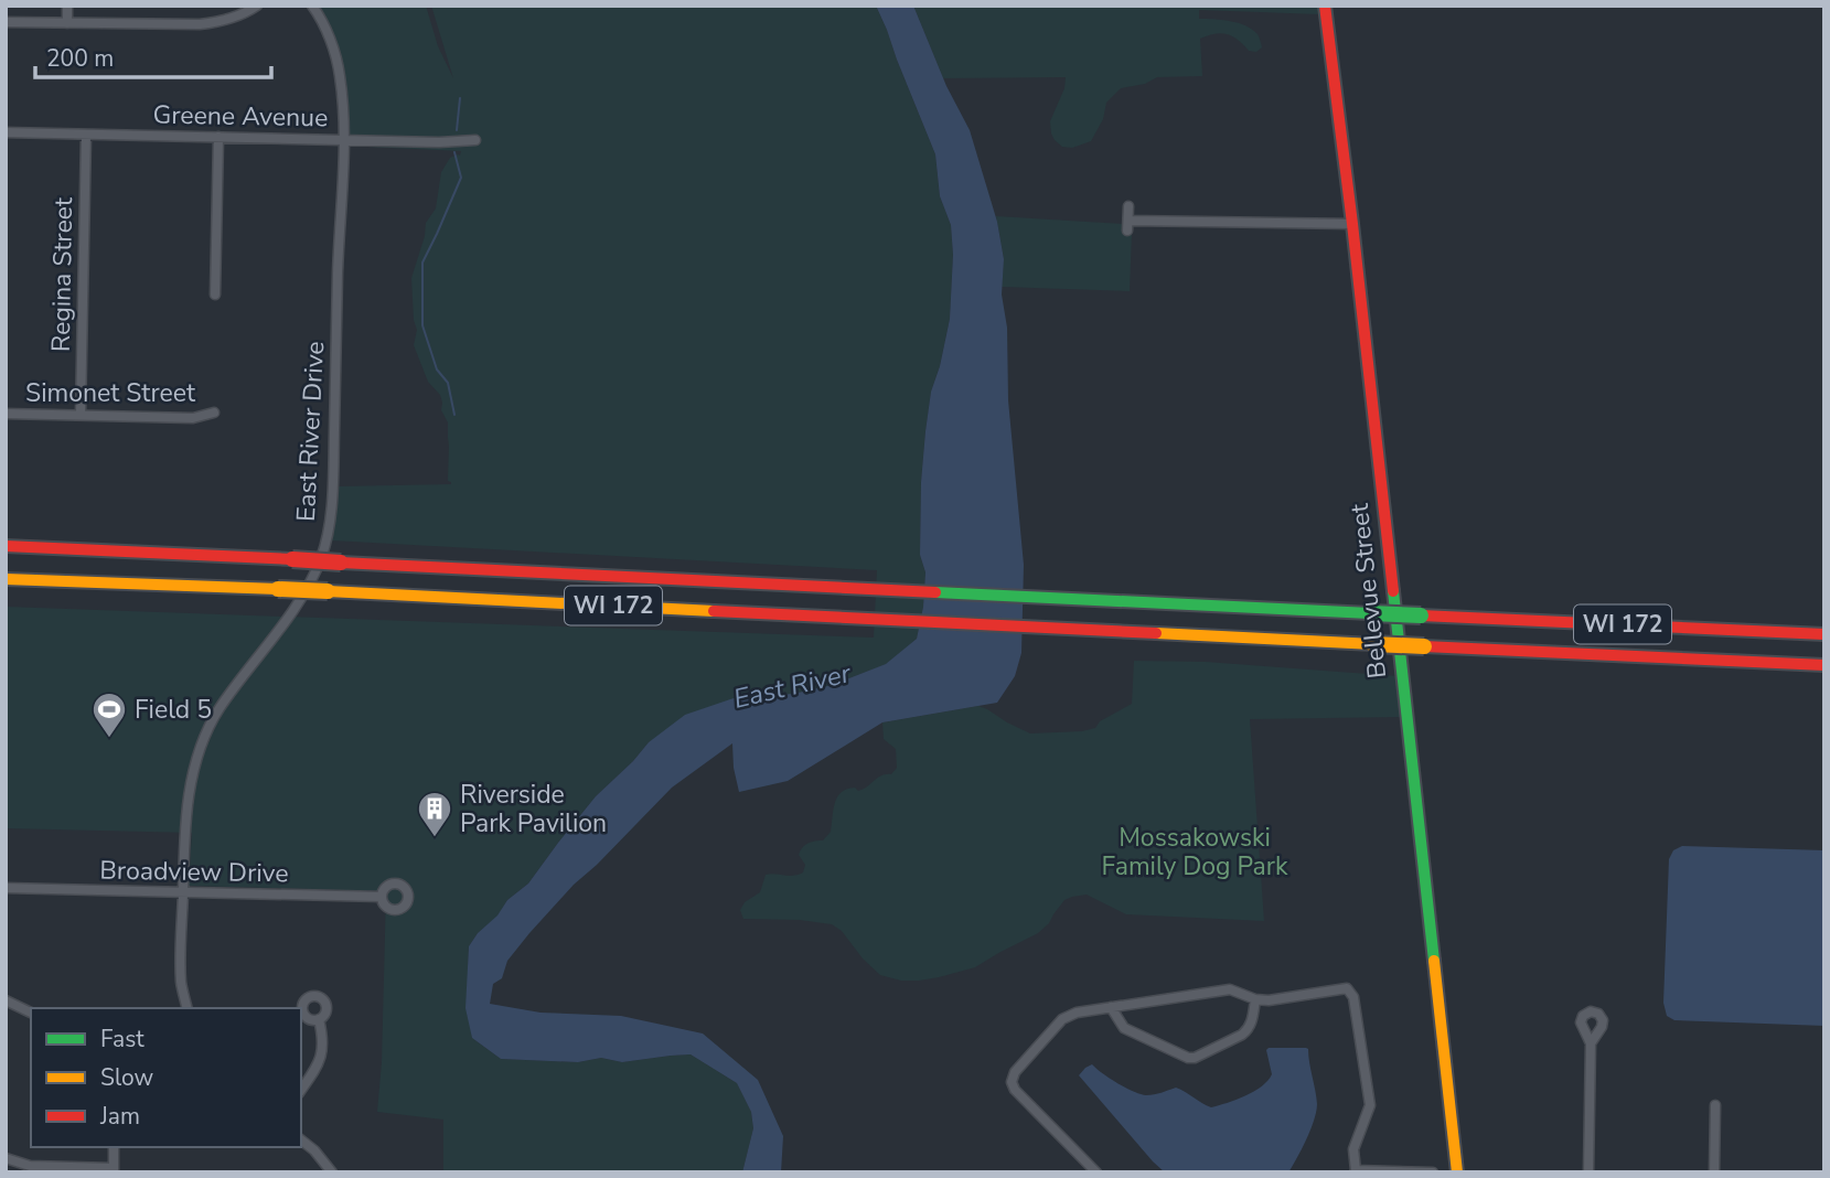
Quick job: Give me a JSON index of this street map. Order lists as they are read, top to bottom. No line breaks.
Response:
{"streets":{"main road":["Bellevue Street","WI 172"],"street":["Greene Avenue","Regina Street","Simonet Street","East River Drive","Broadview Drive"]},"crossings":[["Greene Avenue","Regina Street"],["Greene Avenue","East River Drive"],["Regina Street","Simonet Street"],["East River Drive","Broadview Drive"]],"water":["East River"],"parks":["Mossakowski Family Dog Park"],"places":{"sports":["Field 5"],"building":["Riverside Park Pavilion"]},"legend":["Fast","Slow","Jam"],"scale_bar":"200 m"}
